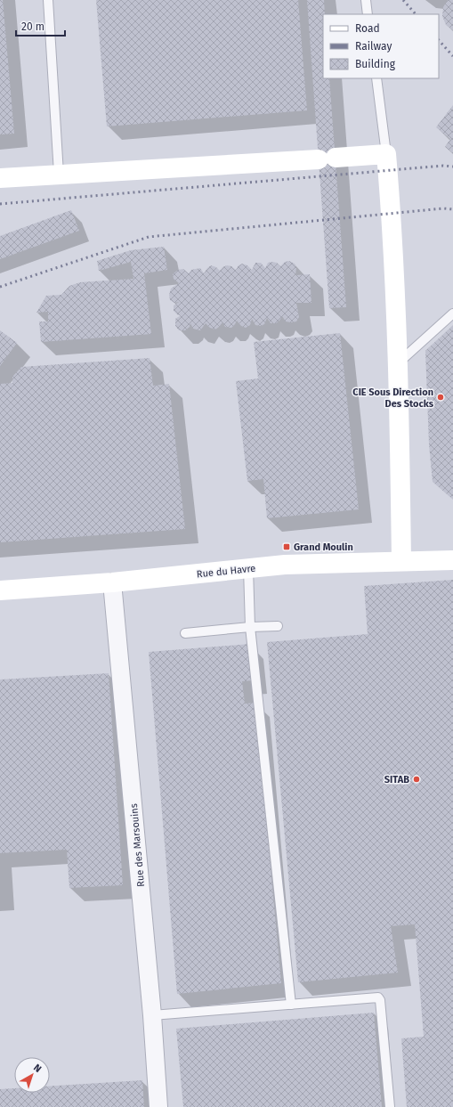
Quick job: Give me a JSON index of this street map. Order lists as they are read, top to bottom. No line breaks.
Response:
{"streets":{"street":["Rue du Havre","Rue des Marsouins"]},"crossings":[["Rue du Havre","Rue des Marsouins"]],"places":{"other":["CIE Sous Direction Des Stocks","SITAB"],"transit":["Grand Moulin"]},"legend":["Road","Railway","Building"],"scale_bar":"20 m","north":"top right"}
